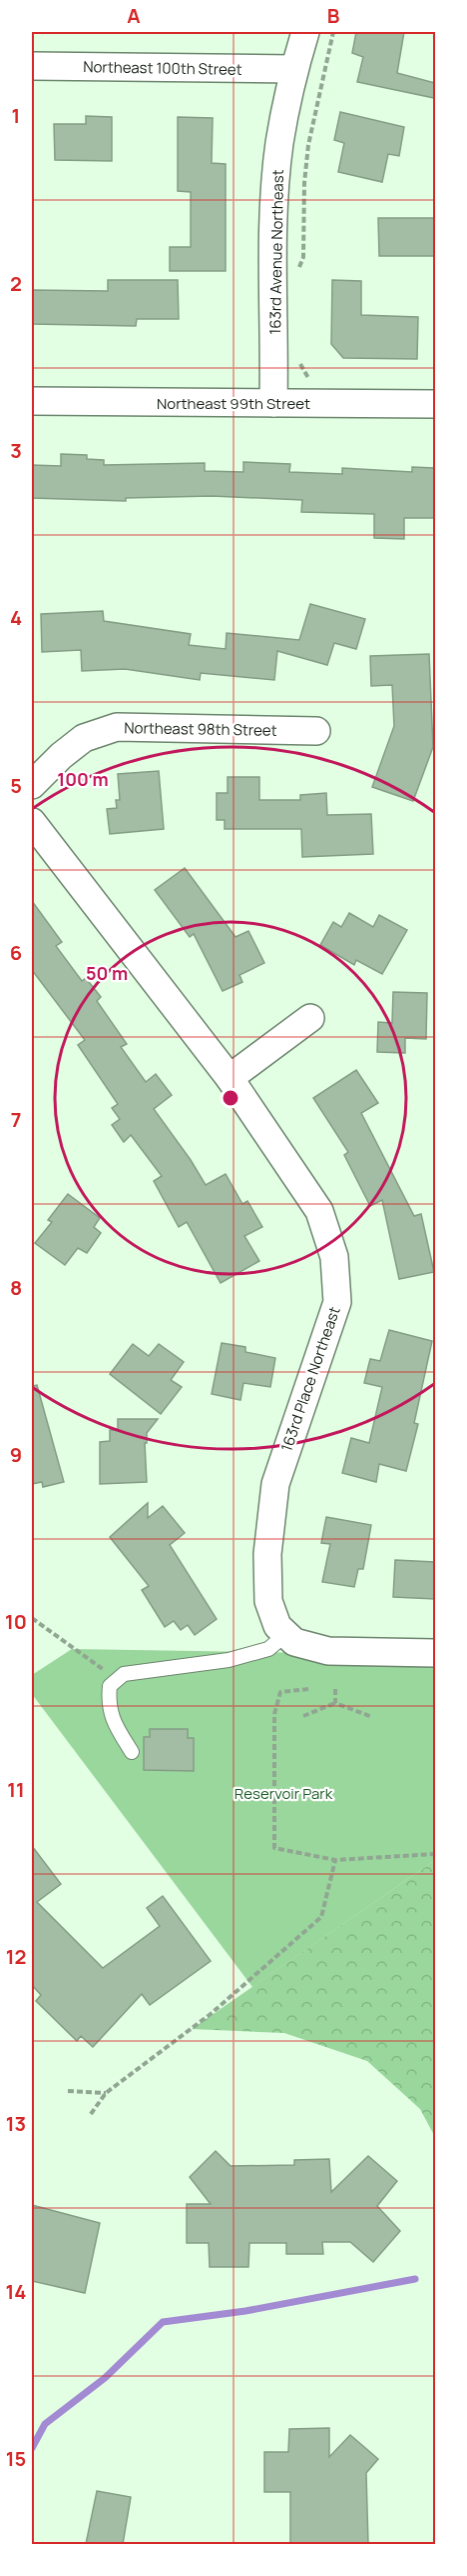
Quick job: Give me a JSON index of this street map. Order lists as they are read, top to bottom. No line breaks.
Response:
{"streets":{"street":["Northeast 100th Street","163rd Avenue Northeast","Northeast 99th Street","Northeast 98th Street","163rd Place Northeast"]},"crossings":[["Northeast 100th Street","163rd Avenue Northeast"],["163rd Avenue Northeast","Northeast 99th Street"]],"parks":["Reservoir Park"],"grid":{"columns":["A","B"],"rows":["1","2","3","4","5","6","7","8","9","10","11","12","13","14","15"]},"rings":["100 m","50 m"]}
